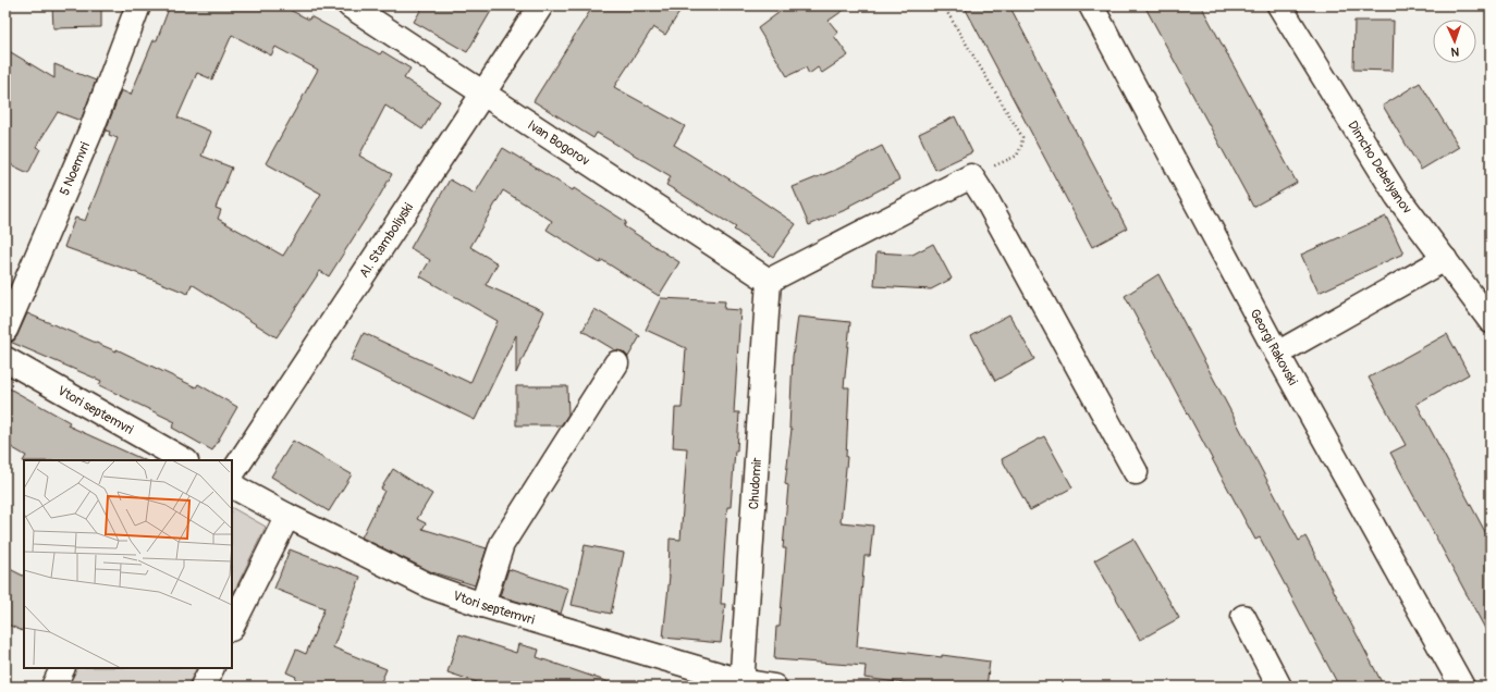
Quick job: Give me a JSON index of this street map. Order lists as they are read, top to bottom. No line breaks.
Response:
{"streets":{"street":["Ivan Bogorov","Dimcho Debelyanov","5 Noemvri","Al. Stamboliyski","Georgi Rakovski","Vtori septemvri","Chudomir"]},"crossings":[["Ivan Bogorov","Al. Stamboliyski"],["Ivan Bogorov","Chudomir"],["Vtori septemvri","Chudomir"]],"north":"bottom"}
